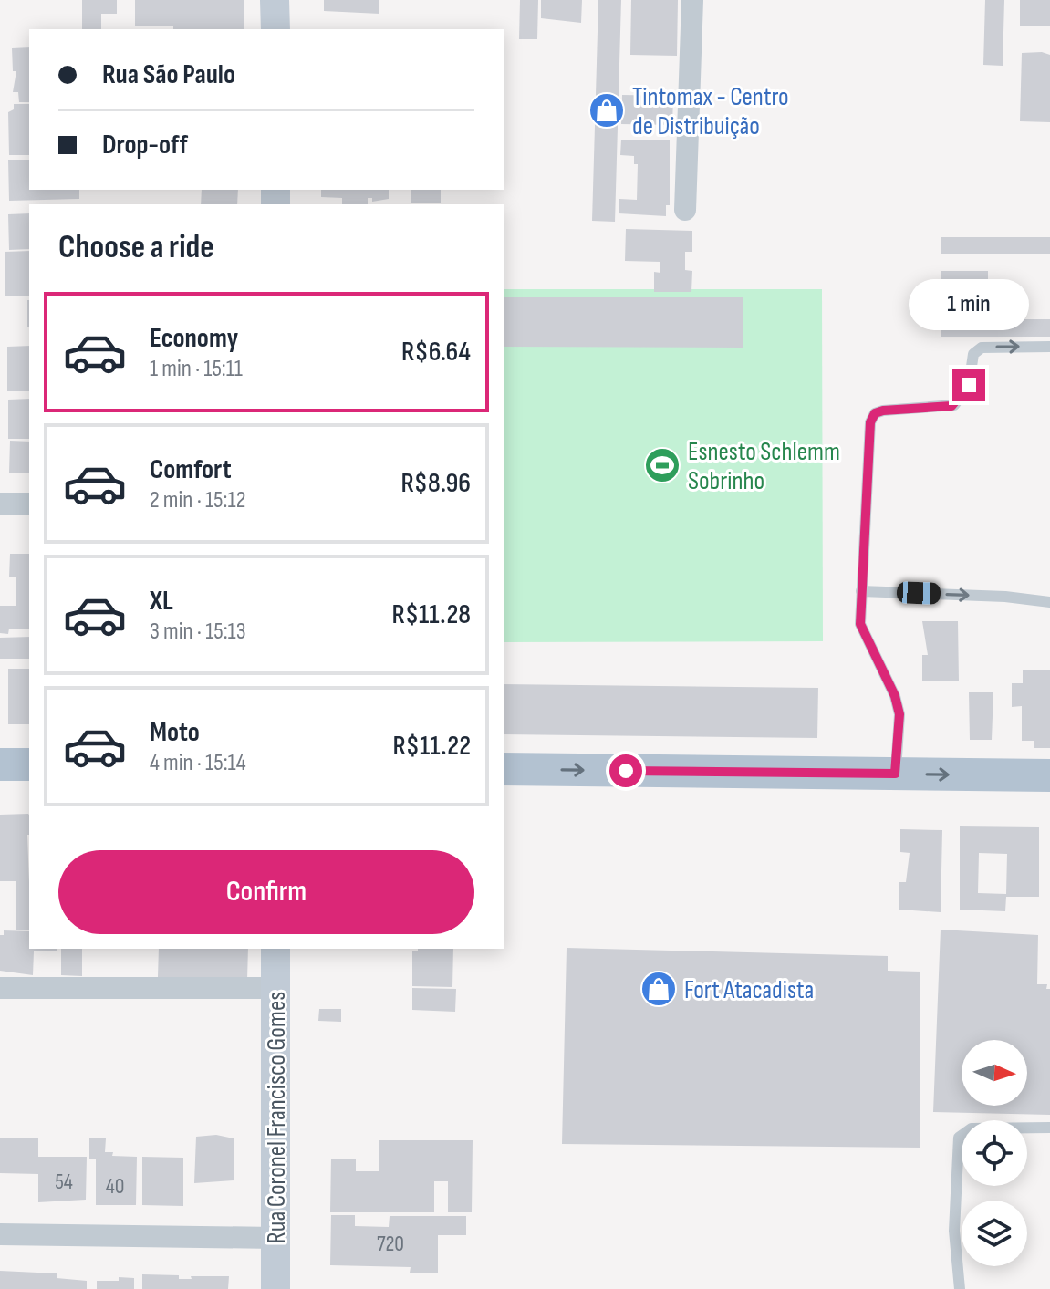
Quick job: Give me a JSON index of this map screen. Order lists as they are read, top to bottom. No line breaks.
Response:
{"streets":{"main road":["Rua Coronel Francisco Gomes"]},"places":{"shop":["Tintomax - Centro de Distribuição","Fort Atacadista"],"sports":["Esnesto Schlemm Sobrinho"]},"house_numbers":["54","40","720"],"north":"right","page":{"banner":["Rua São Paulo","Drop-off"],"heading":"Choose a ride","bubble":"1 min","list":[{"name":"Economy","note":"1 min · 15:11","value":"R$6.64"},{"name":"Comfort","note":"2 min · 15:12","value":"R$8.96"},{"name":"XL","note":"3 min · 15:13","value":"R$11.28"},{"name":"Moto","note":"4 min · 15:14","value":"R$11.22"}],"buttons":"Confirm"}}
